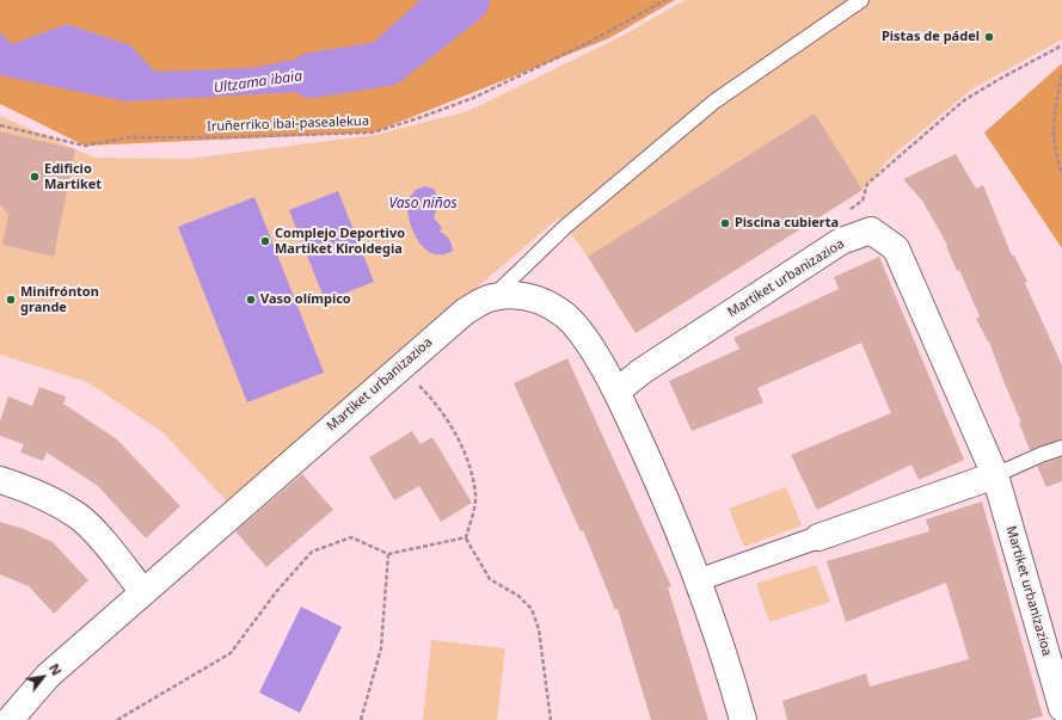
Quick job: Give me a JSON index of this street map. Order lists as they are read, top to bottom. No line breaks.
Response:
{"streets":{"street":["Martiket urbanizazioa"],"path":["Iruñerriko ibai-pasealekua"]},"water":["Ultzama ibaia","Vaso niños"],"places":["Pistas de pádel","Edificio Martiket","Piscina cubierta","Complejo Deportivo Martiket Kiroldegia","Minifrónton grande","Vaso olímpico"],"north":"top right"}
